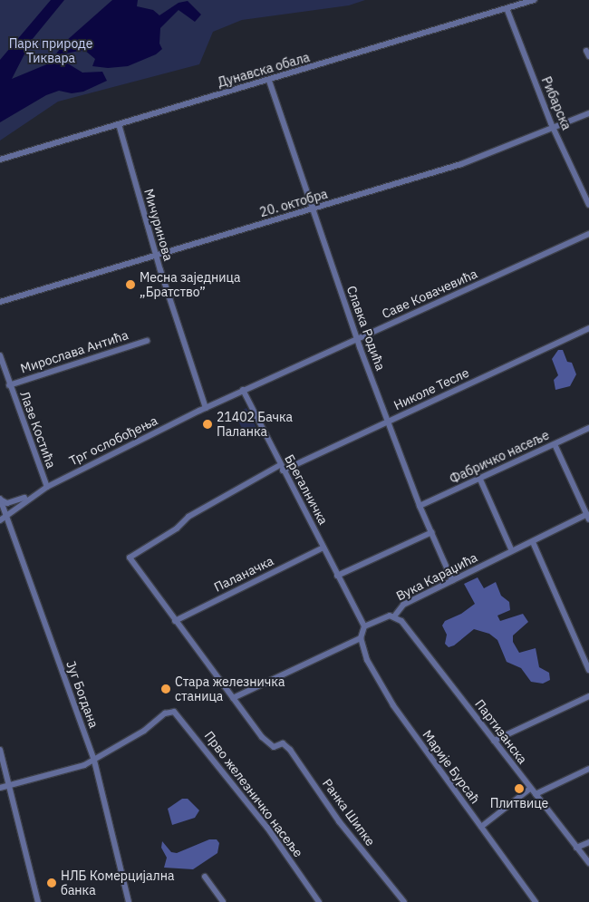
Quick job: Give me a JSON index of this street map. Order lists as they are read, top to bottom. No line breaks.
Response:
{"streets":{"street":["Дунавска обала","Рибарска","20. октобра","Мичуринова","Саве Ковачевића","Славка Родића","Мирослава Антића","Николе Тесле","Лазе Костића","Трг ослобођења","Фабричко насеље","Брегалничка","Паланачка","Вука Караџића","Југ Богдана","Партизанска","Марије Бурсаћ","Прво железничко насеље","Ранка Шипке"]},"crossings":[["Дунавска обала","Рибарска"],["Дунавска обала","Мичуринова"],["Дунавска обала","Славка Родића"],["Рибарска","20. октобра"],["20. октобра","Мичуринова"],["20. октобра","Славка Родића"],["Мичуринова","Саве Ковачевића"],["Мичуринова","Трг ослобођења"],["Саве Ковачевића","Славка Родића"],["Саве Ковачевића","Трг ослобођења"],["Саве Ковачевића","Брегалничка"],["Славка Родића","Николе Тесле"],["Славка Родића","Фабричко насеље"],["Славка Родића","Вука Караџића"],["Мирослава Антића","Лазе Костића"],["Николе Тесле","Брегалничка"],["Лазе Костића","Трг ослобођења"],["Трг ослобођења","Југ Богдана"],["Брегалничка","Паланачка"],["Брегалничка","Вука Караџића"],["Вука Караџића","Партизанска"],["Југ Богдана","Прво железничко насеље"]],"parks":["Парк природе Тиквара"],"places":["Месна заједница „Братство”","21402 Бачка Паланка","Стара железничка станица","Плитвице","НЛБ Комерцијална банка"]}
